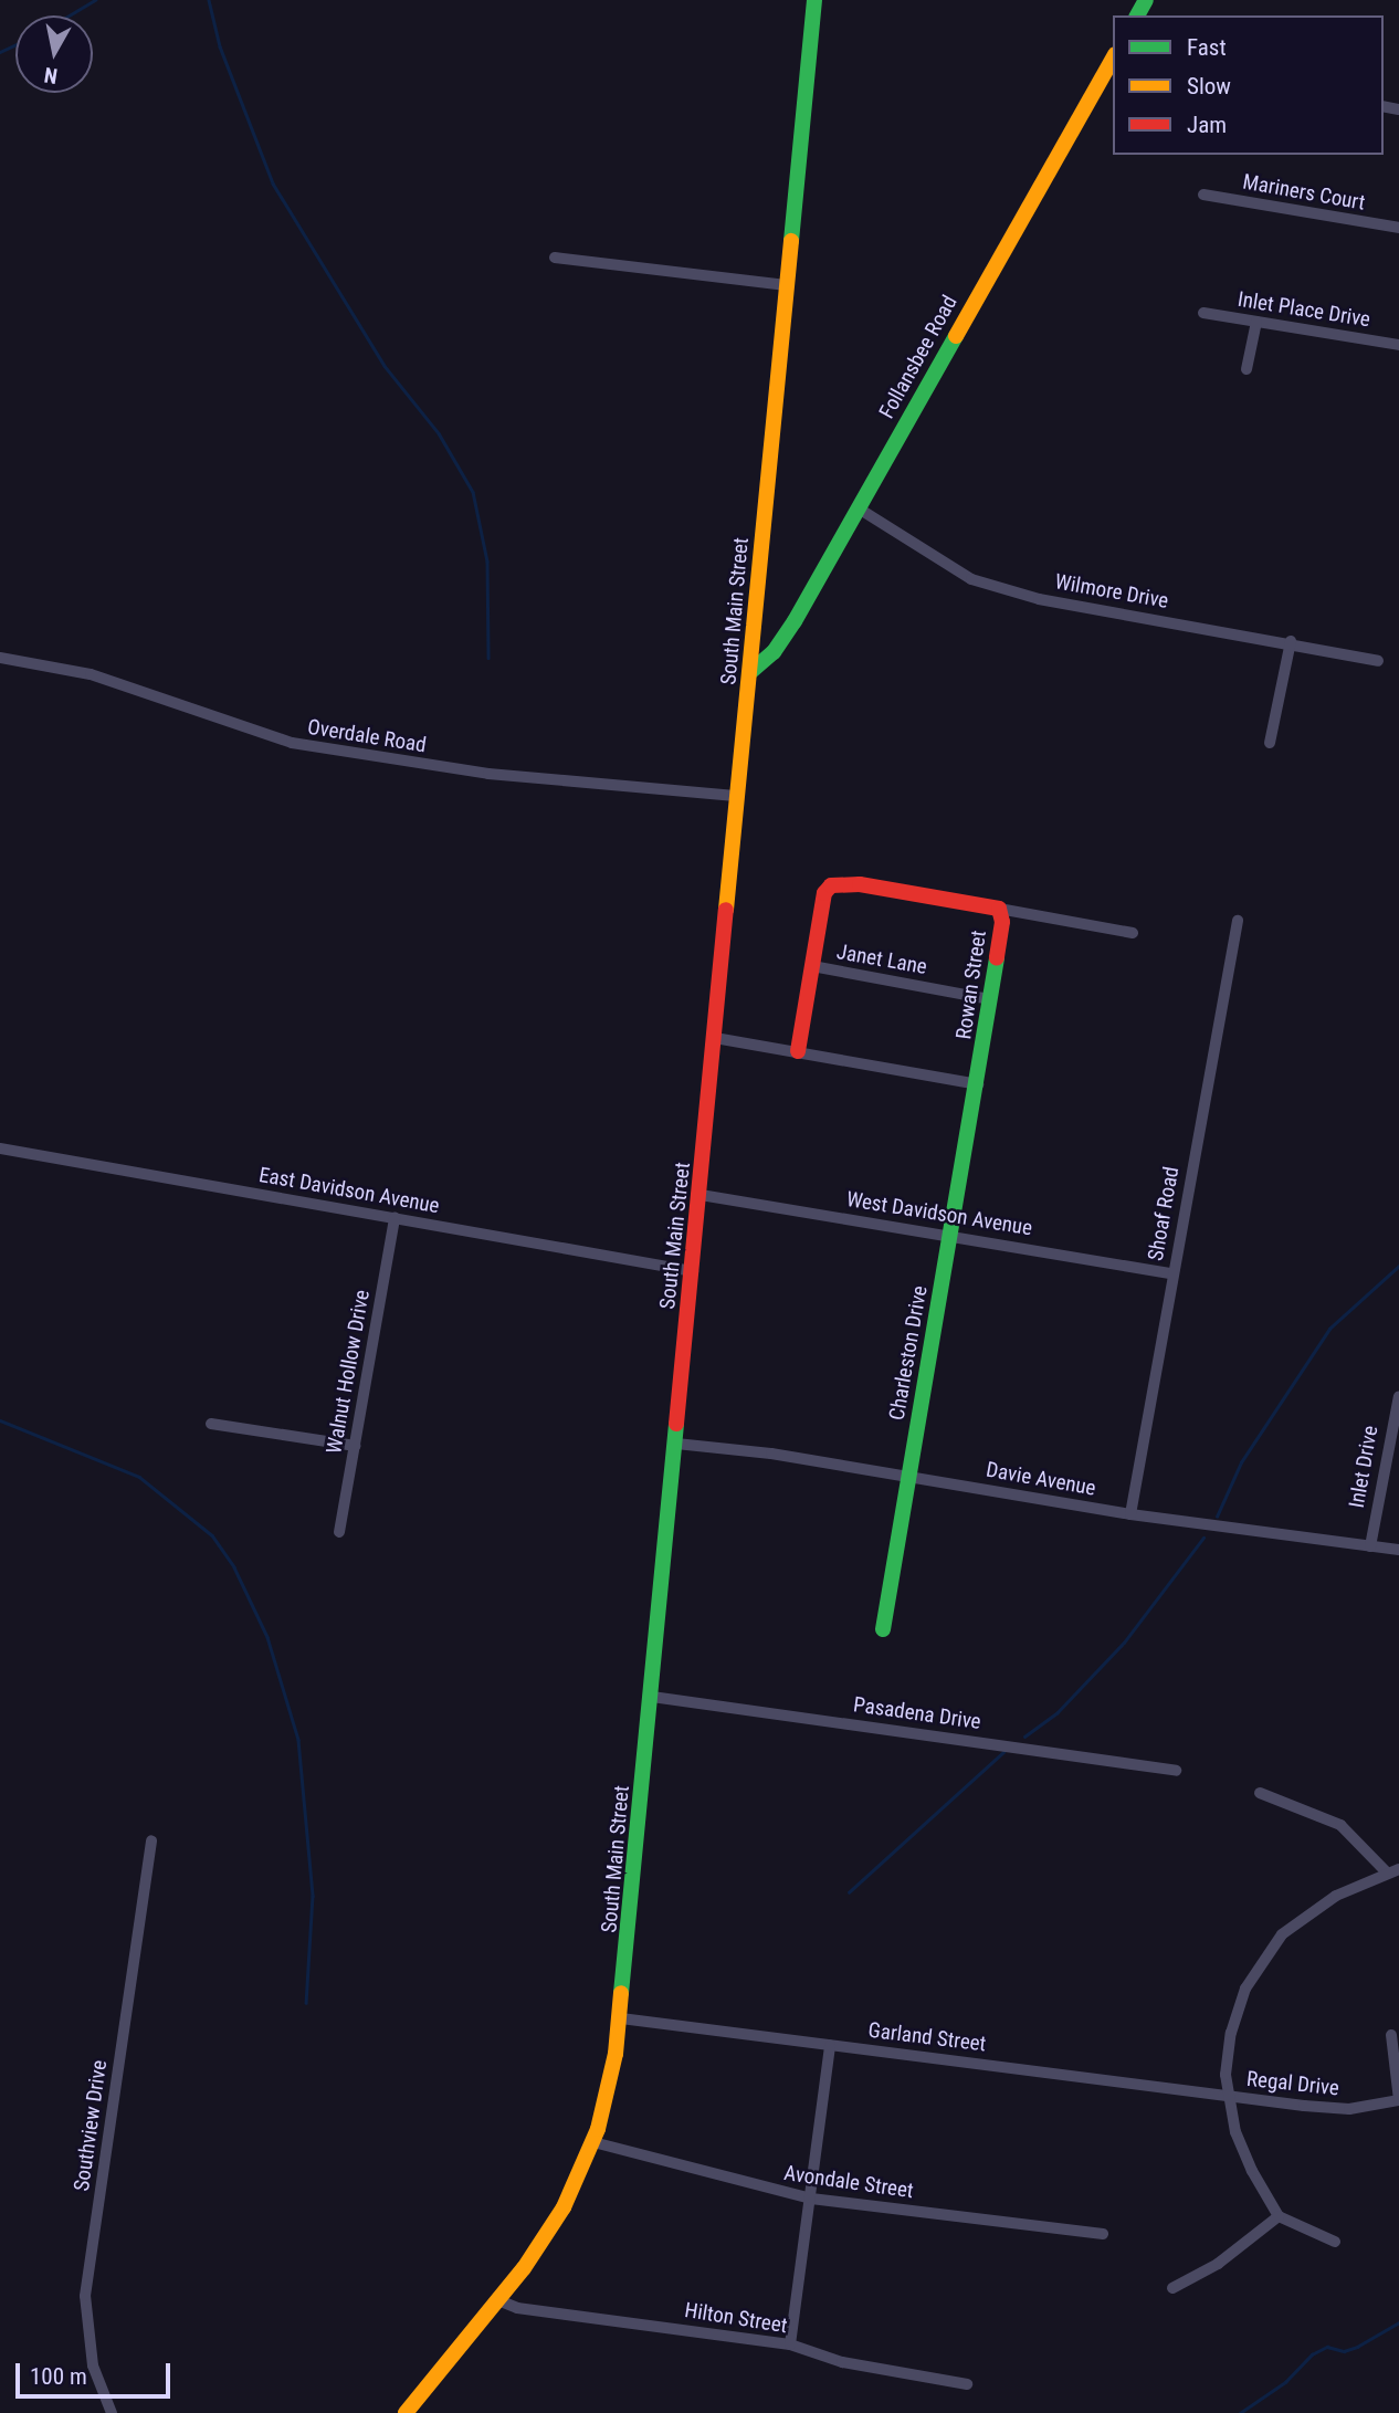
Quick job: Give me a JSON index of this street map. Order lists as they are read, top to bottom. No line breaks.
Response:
{"streets":{"main road":["Follansbee Road","South Main Street","Rowan Street","Charleston Drive"],"street":["Mariners Court","Inlet Place Drive","Wilmore Drive","Overdale Road","Janet Lane","East Davidson Avenue","West Davidson Avenue","Shoaf Road","Walnut Hollow Drive","Inlet Drive","Davie Avenue","Pasadena Drive","Garland Street","Regal Drive","Southview Drive","Avondale Street","Hilton Street"]},"crossings":[["Follansbee Road","Wilmore Drive"],["Follansbee Road","South Main Street"],["South Main Street","Overdale Road"],["South Main Street","East Davidson Avenue"],["South Main Street","West Davidson Avenue"],["South Main Street","Davie Avenue"],["South Main Street","Pasadena Drive"],["South Main Street","Garland Street"],["South Main Street","Avondale Street"],["South Main Street","Hilton Street"],["Janet Lane","Rowan Street"],["Rowan Street","Charleston Drive"],["East Davidson Avenue","Walnut Hollow Drive"],["West Davidson Avenue","Shoaf Road"],["West Davidson Avenue","Charleston Drive"],["Shoaf Road","Davie Avenue"],["Charleston Drive","Davie Avenue"],["Inlet Drive","Davie Avenue"],["Garland Street","Regal Drive"]],"legend":["Fast","Slow","Jam"],"scale_bar":"100 m","north":"bottom"}
